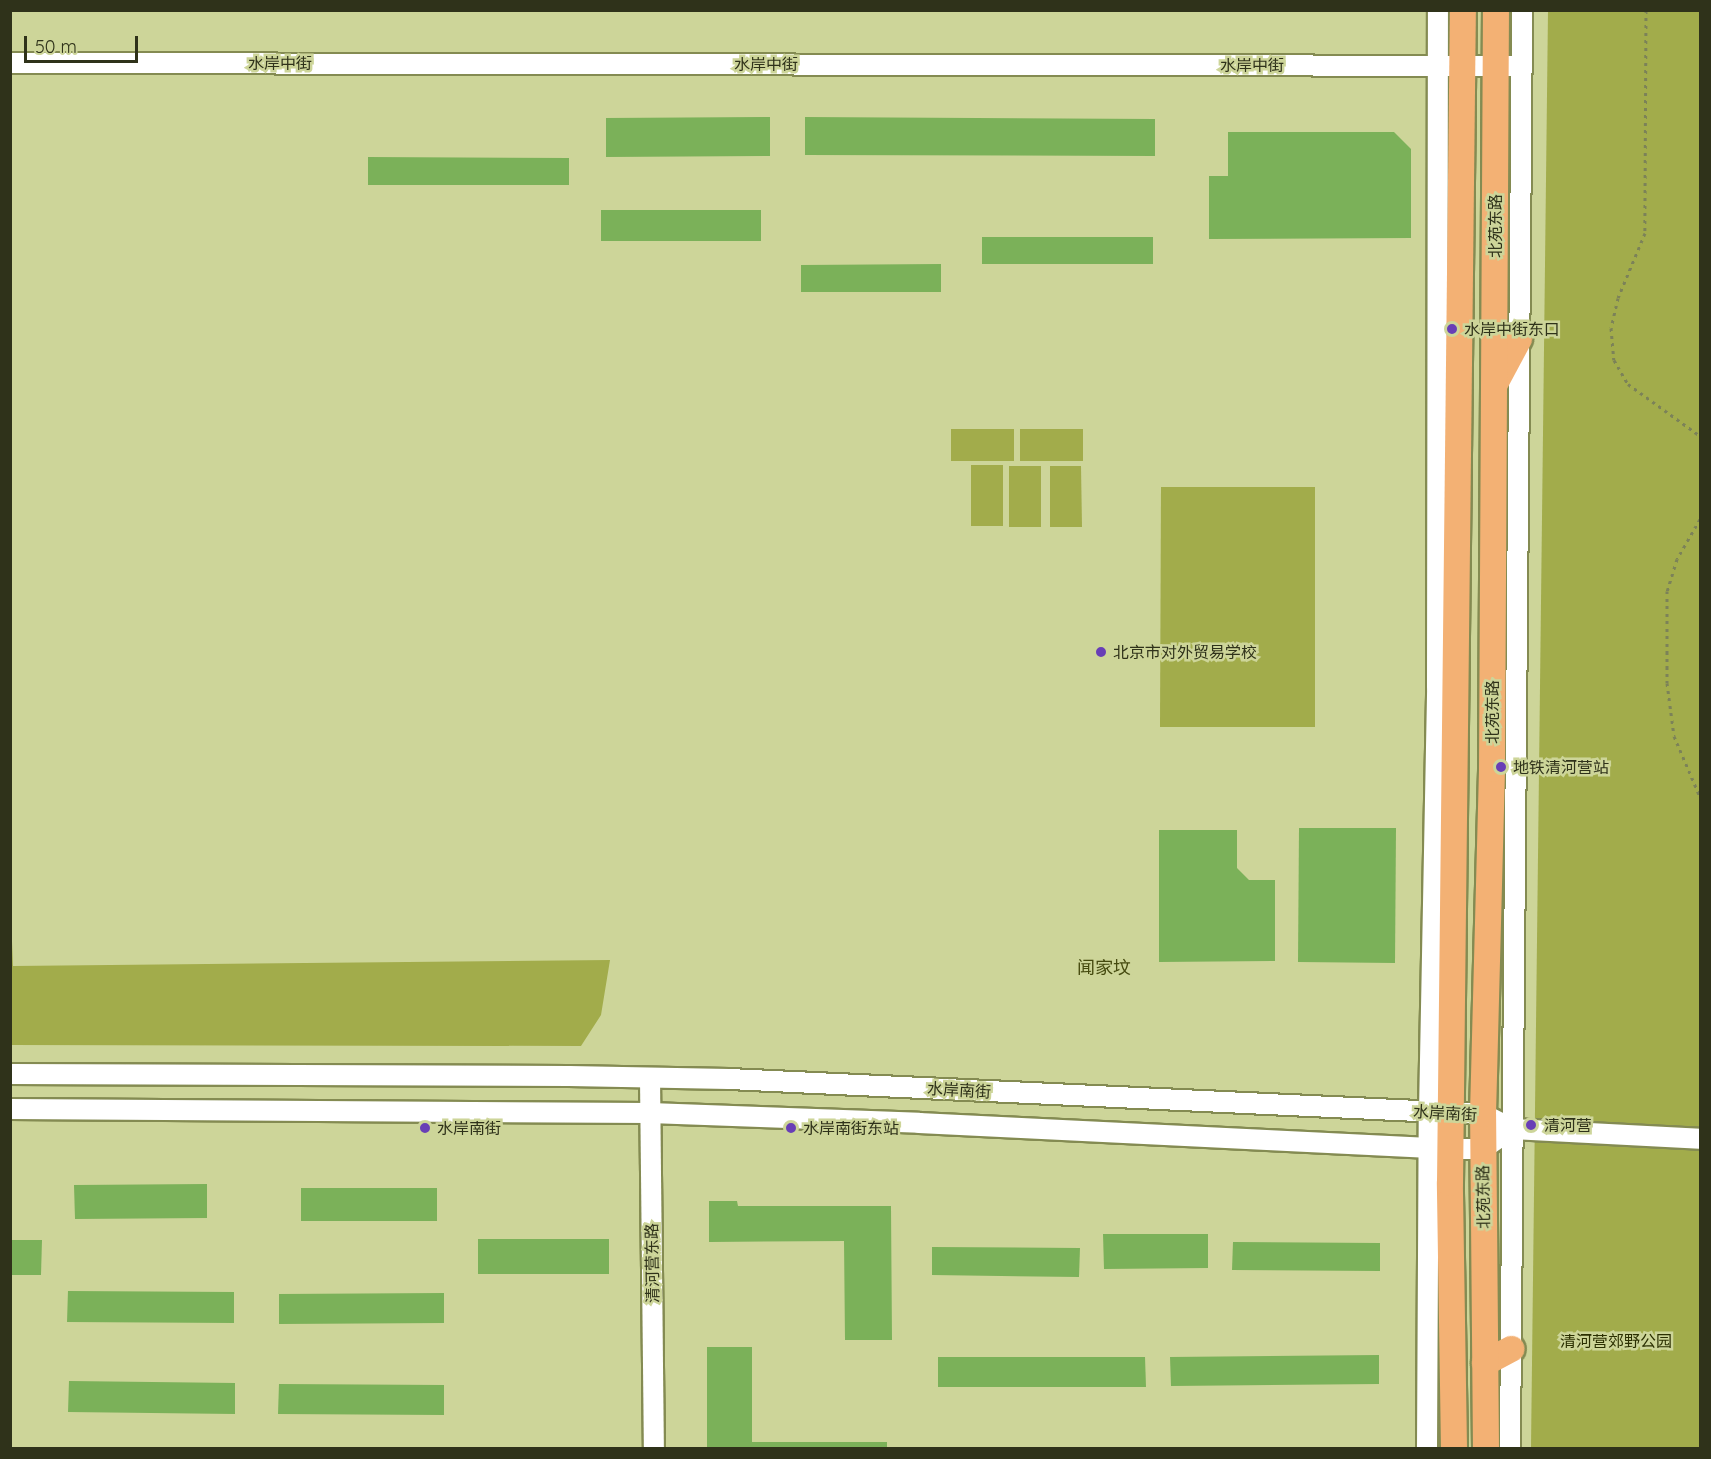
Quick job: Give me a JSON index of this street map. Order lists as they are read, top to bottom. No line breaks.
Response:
{"streets":{"main road":["北苑东路"],"street":["水岸中街","水岸南街","清河营东路"]},"crossings":[["水岸中街","北苑东路"],["北苑东路","水岸南街"],["水岸南街","清河营东路"]],"districts":["闻家坟"],"parks":["清河营郊野公园"],"places":["水岸中街东口","北京市对外贸易学校","地铁清河营站","清河营","水岸南街","水岸南街东站"],"scale_bar":"50 m"}
